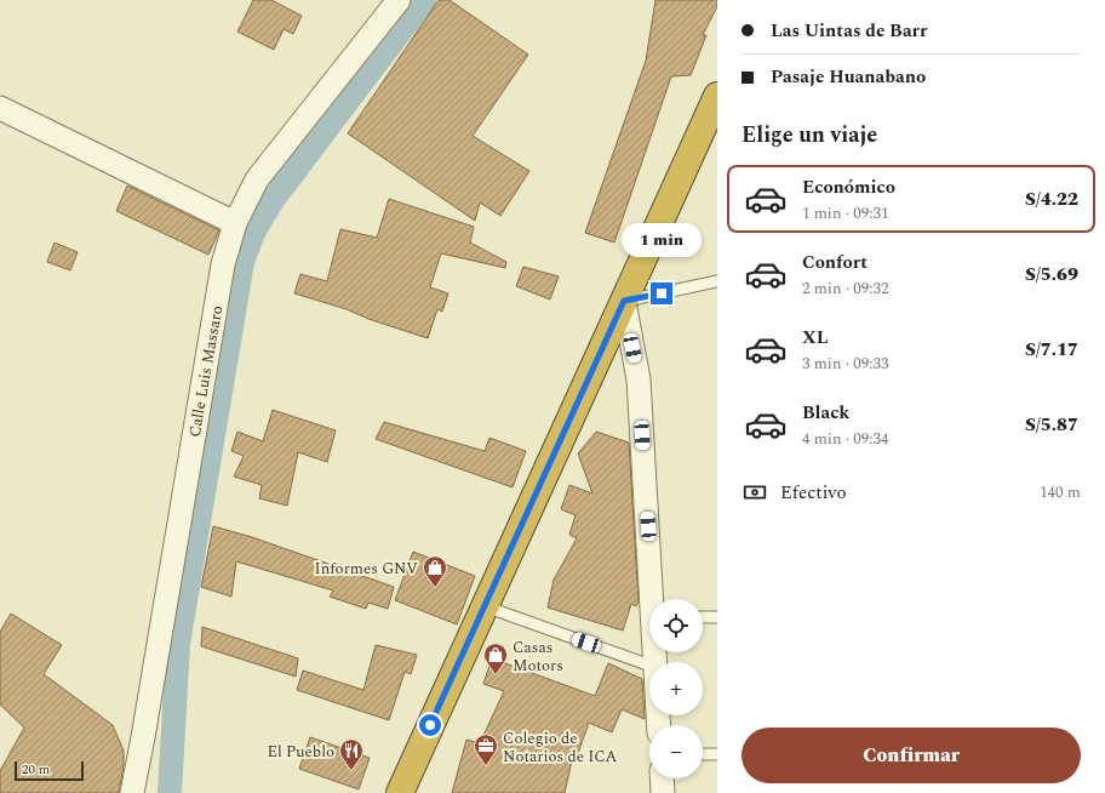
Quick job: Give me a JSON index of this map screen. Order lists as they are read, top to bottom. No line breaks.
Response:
{"streets":{"street":["Calle Luis Massaro"]},"places":{"shop":["Informes GNV","Casas Motors"],"office":["Colegio de Notarios de ICA"],"restaurant":["El Pueblo"]},"scale_bar":"20 m","page":{"banner":["Las Uintas de Barr","Pasaje Huanabano"],"heading":"Elige un viaje","list":[{"name":"Económico","note":"1 min · 09:31","value":"S/4.22"},{"name":"Confort","note":"2 min · 09:32","value":"S/5.69"},{"name":"XL","note":"3 min · 09:33","value":"S/7.17"},{"name":"Black","note":"4 min · 09:34","value":"S/5.87"}],"bubble":"1 min","pay":["Efectivo","140 m"],"map_buttons":["+","−"],"buttons":"Confirmar","scale":"20 m"}}
